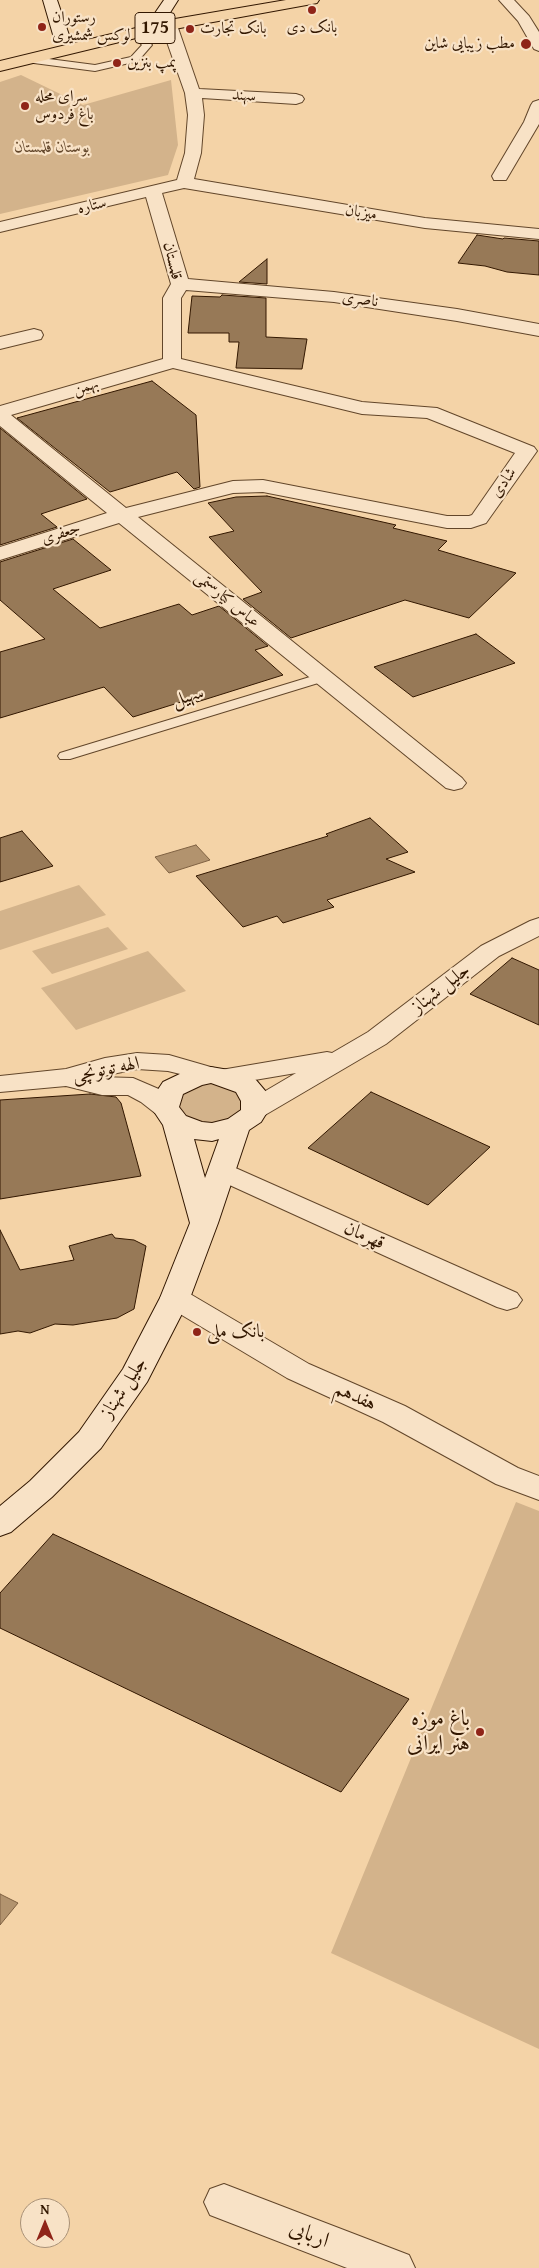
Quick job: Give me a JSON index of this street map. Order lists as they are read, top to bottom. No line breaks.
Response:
{"streets":{"main road":["175"],"street":["سهند","ستاره","میزبان","قلمستان","ناصری","بهمن","شادی","جعفری","عباس کیارستمی","جلیل شهناز","الهه توتونچی","قهرمان","هفدهم","اربابی"],"lane":["سهیل"]},"crossings":[["ستاره","میزبان"],["ستاره","قلمستان"],["قلمستان","ناصری"],["قلمستان","بهمن"],["قلمستان","شادی"],["بهمن","شادی"],["شادی","جعفری"],["شادی","عباس کیارستمی"],["جعفری","عباس کیارستمی"],["عباس کیارستمی","سهیل"],["جلیل شهناز","الهه توتونچی"],["جلیل شهناز","قهرمان"],["جلیل شهناز","هفدهم"]],"parks":["بوستان قلمستان"],"places":["بانک دی","رستوران لوکس شمشیری","بانک تجارت","مطب زیبایی شاین","پمپ بنزین","سرای محله باغ فردوس","بانک ملی","باغ موزه هنر ایرانی"],"north":"top"}
